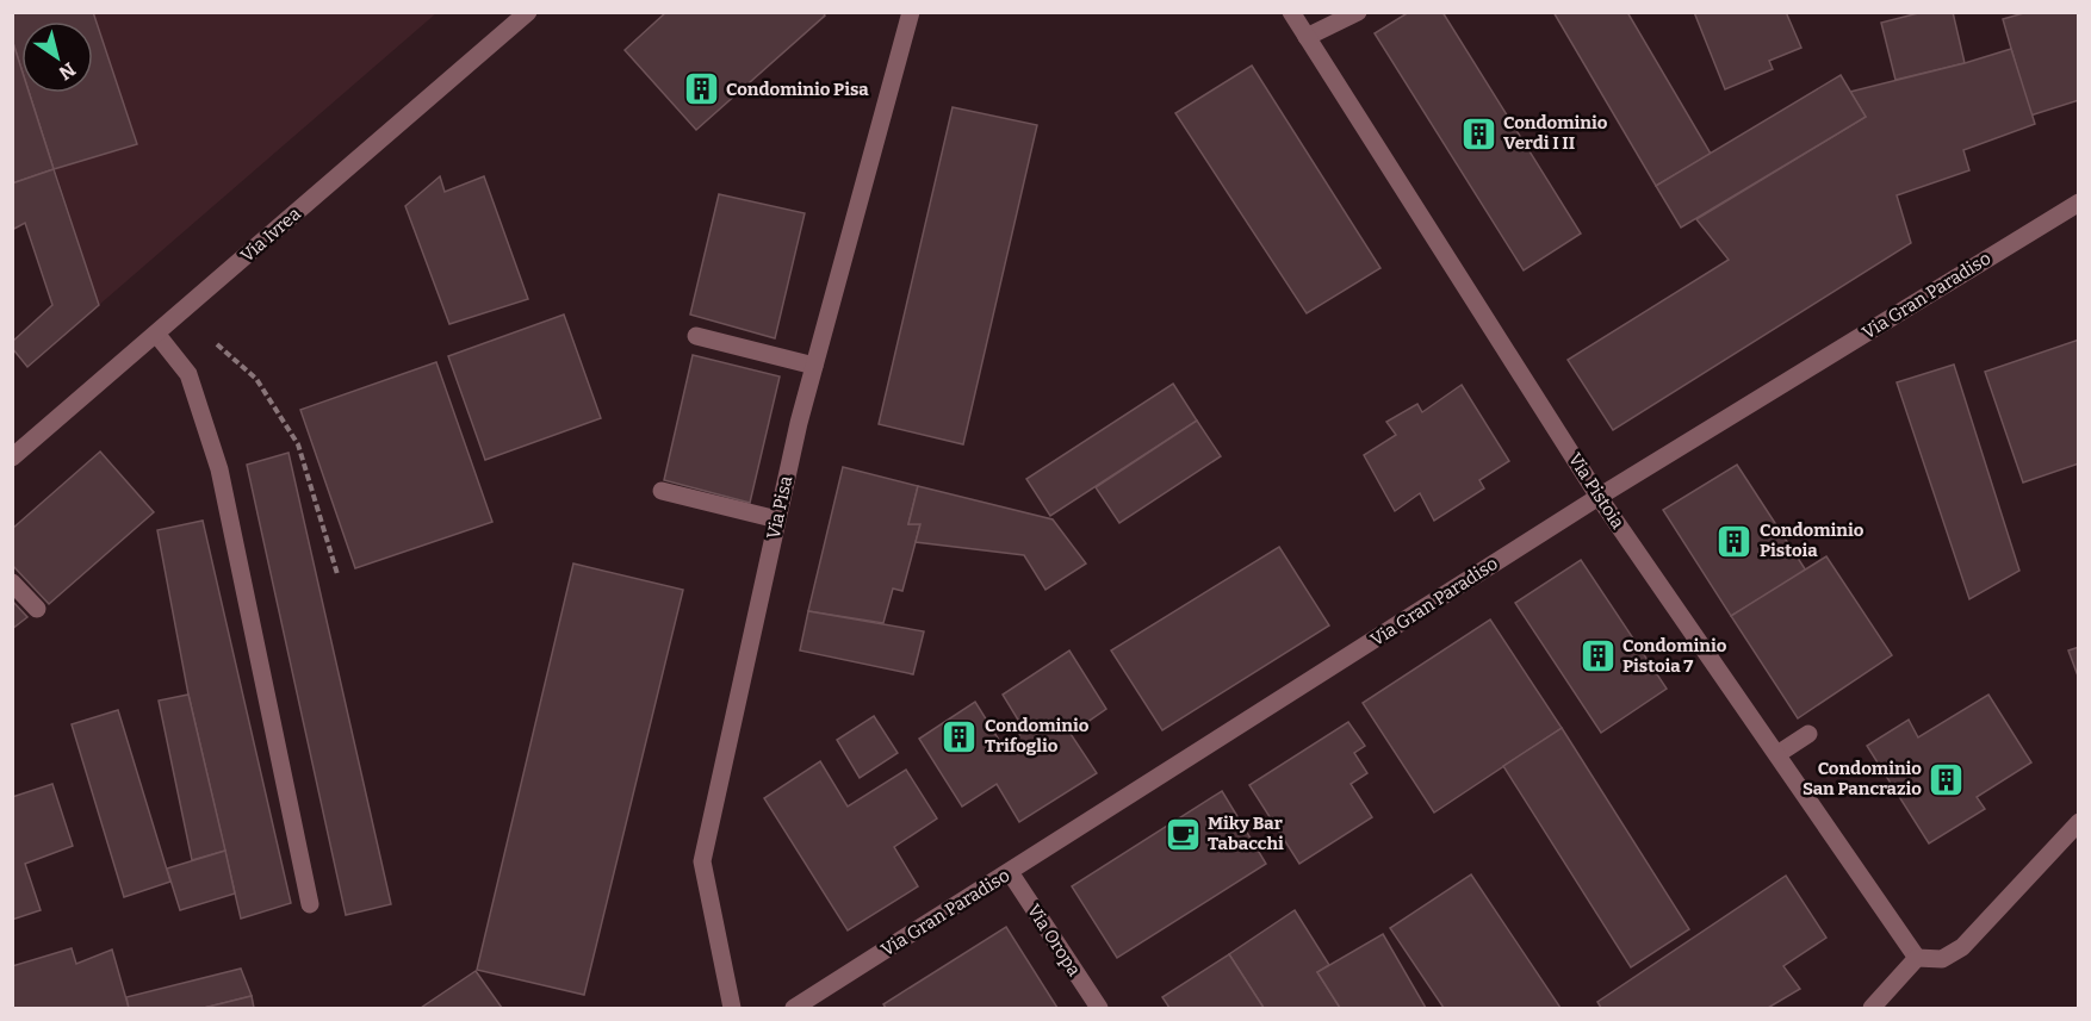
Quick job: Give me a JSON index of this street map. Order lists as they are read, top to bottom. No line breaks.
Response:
{"streets":{"street":["Via Ivrea","Via Gran Paradiso","Via Pistoia","Via Pisa","Via Oropa"]},"crossings":[["Via Gran Paradiso","Via Pistoia"],["Via Gran Paradiso","Via Oropa"]],"places":{"building":["Condominio Pisa","Condominio Verdi I II","Condominio Pistoia","Condominio Pistoia 7","Condominio Trifoglio","Condominio San Pancrazio"],"cafe":["Miky Bar Tabacchi"]},"north":"bottom right"}
